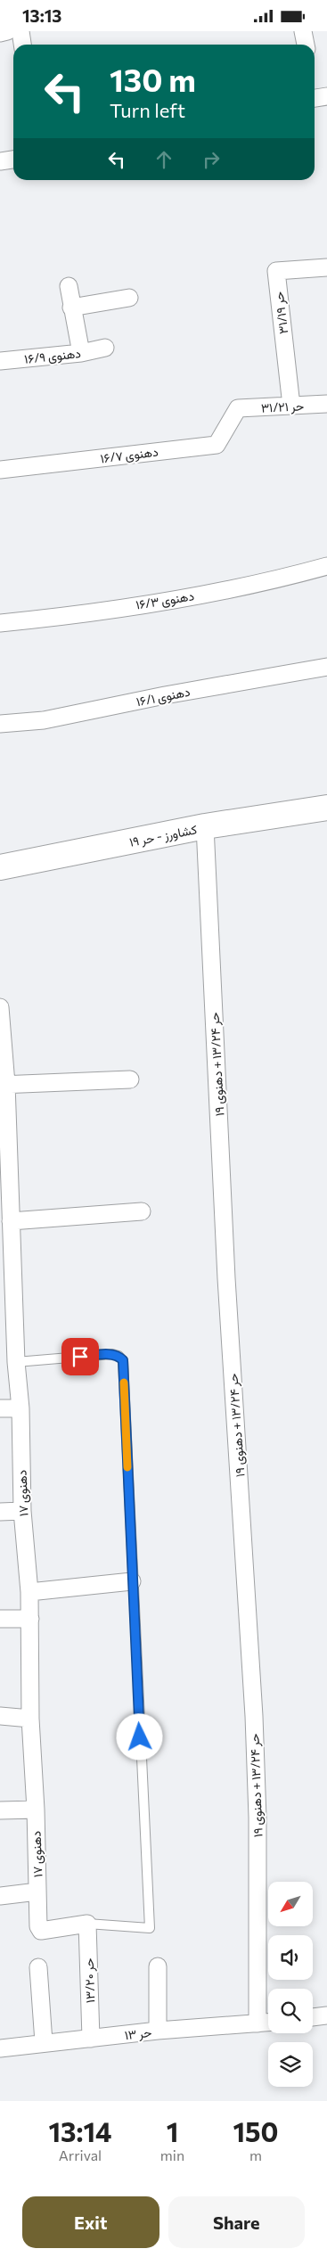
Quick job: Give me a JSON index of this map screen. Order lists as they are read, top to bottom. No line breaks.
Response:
{"streets":{"street":["حر ۳۱/۱۹","دهنوی ۱۶/۹","حر ۳۱/۲۱","دهنوی ۱۶/۷","دهنوی ۱۶/۳","دهنوی ۱۶/۱","کشاورز - حر ۱۹","حر ۱۳/۲۴ + دهنوی ۱۹","دهنوی ۱۷","حر ۱۳/۲۰","حر ۱۳"]},"crossings":[["حر ۳۱/۱۹","حر ۳۱/۲۱"],["حر ۳۱/۲۱","دهنوی ۱۶/۷"],["کشاورز - حر ۱۹","حر ۱۳/۲۴ + دهنوی ۱۹"],["حر ۱۳/۲۴ + دهنوی ۱۹","حر ۱۳"],["دهنوی ۱۷","حر ۱۳/۲۰"],["حر ۱۳/۲۰","حر ۱۳"]],"north":"bottom left","page":{"status":"13:13","turn":["130 m","Turn left"],"eta":["13:14","Arrival","1","min","150","m"],"buttons":["Exit","Share"]}}
